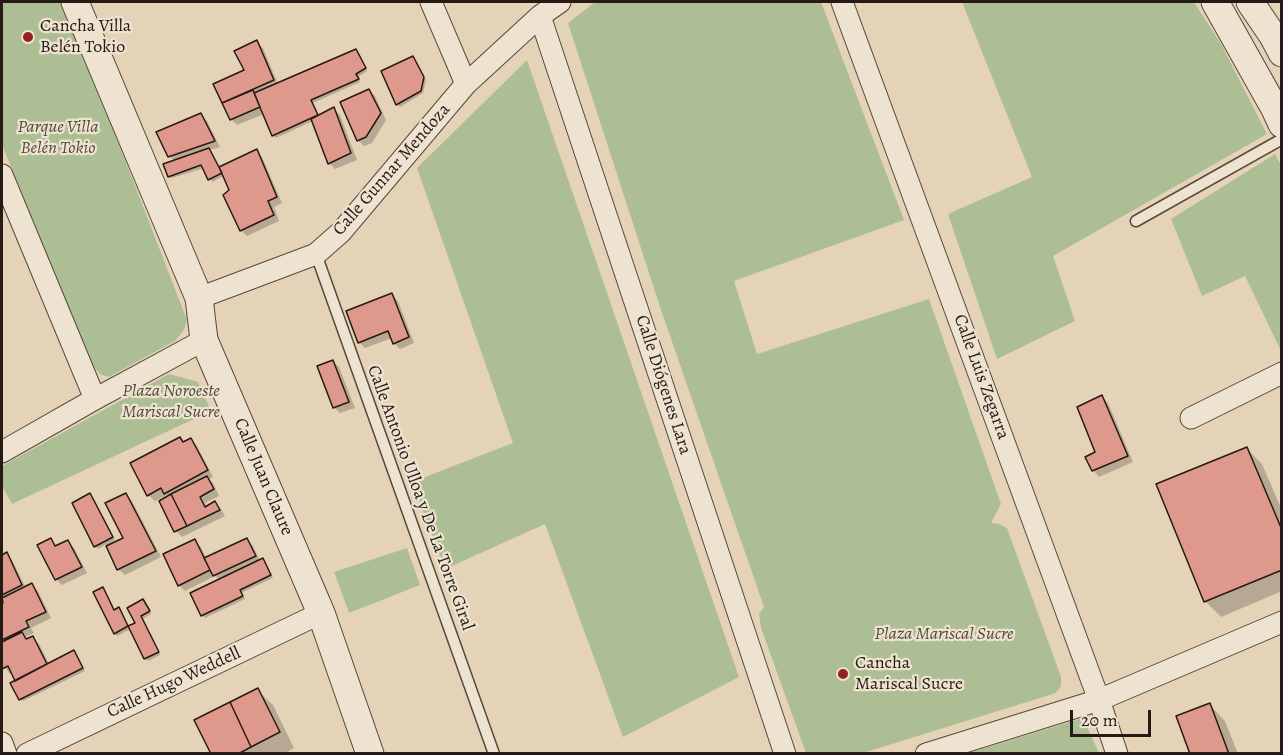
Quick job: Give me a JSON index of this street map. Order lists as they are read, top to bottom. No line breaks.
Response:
{"streets":{"street":["Calle Gunnar Mendoza","Calle Luis Zegarra","Calle Diógenes Lara","Calle Juan Claure","Calle Hugo Weddell"],"lane":["Calle Antonio Ulloa y De La Torre Giral"]},"crossings":[["Calle Gunnar Mendoza","Calle Diógenes Lara"],["Calle Gunnar Mendoza","Calle Juan Claure"],["Calle Gunnar Mendoza","Calle Antonio Ulloa y De La Torre Giral"],["Calle Juan Claure","Calle Hugo Weddell"]],"parks":["Parque Villa Belén Tokio","Plaza Noroeste Mariscal Sucre","Plaza Mariscal Sucre"],"places":["Cancha Villa Belén Tokio","Cancha Mariscal Sucre"],"scale_bar":"20 m"}
